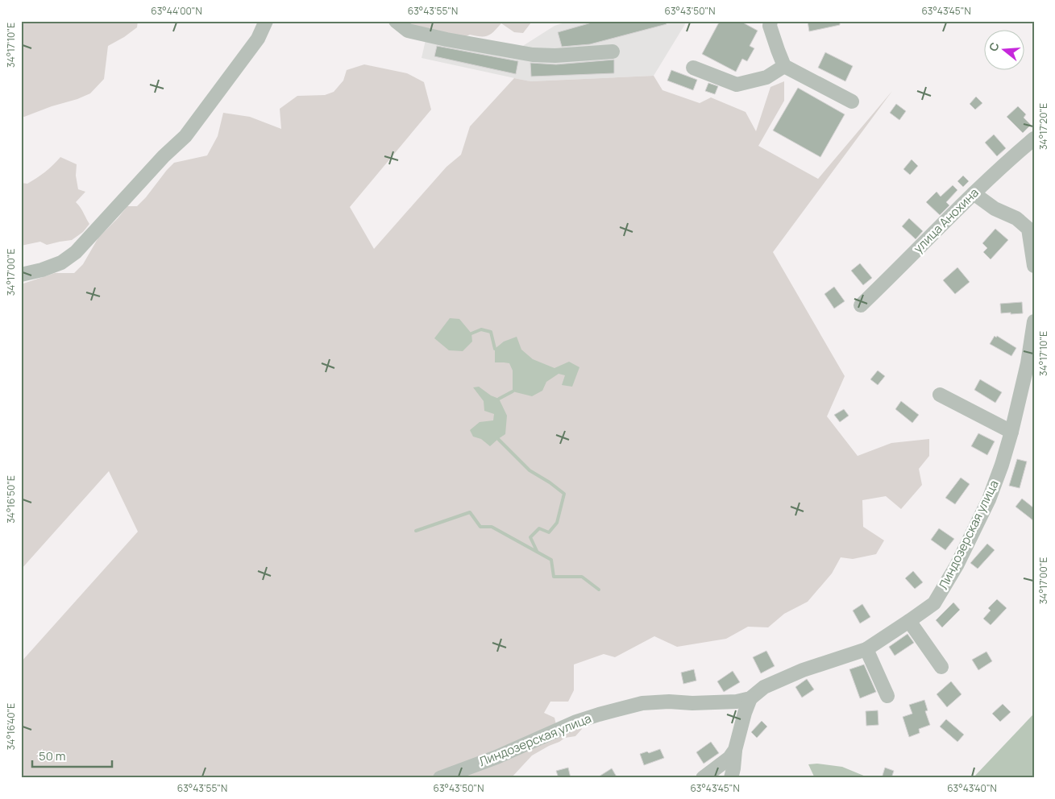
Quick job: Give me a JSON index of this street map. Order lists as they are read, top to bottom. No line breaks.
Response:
{"streets":{"street":["улица Анохина","Линдозерская улица"]},"scale_bar":"50 m","north":"left","coordinates":["63°44'00\"N","63°43'55\"N","63°43'50\"N","63°43'45\"N","34°17'10\"E","34°17'20\"E","34°17'00\"E","34°16'50\"E","34°16'40\"E","63°43'40\"N"]}
